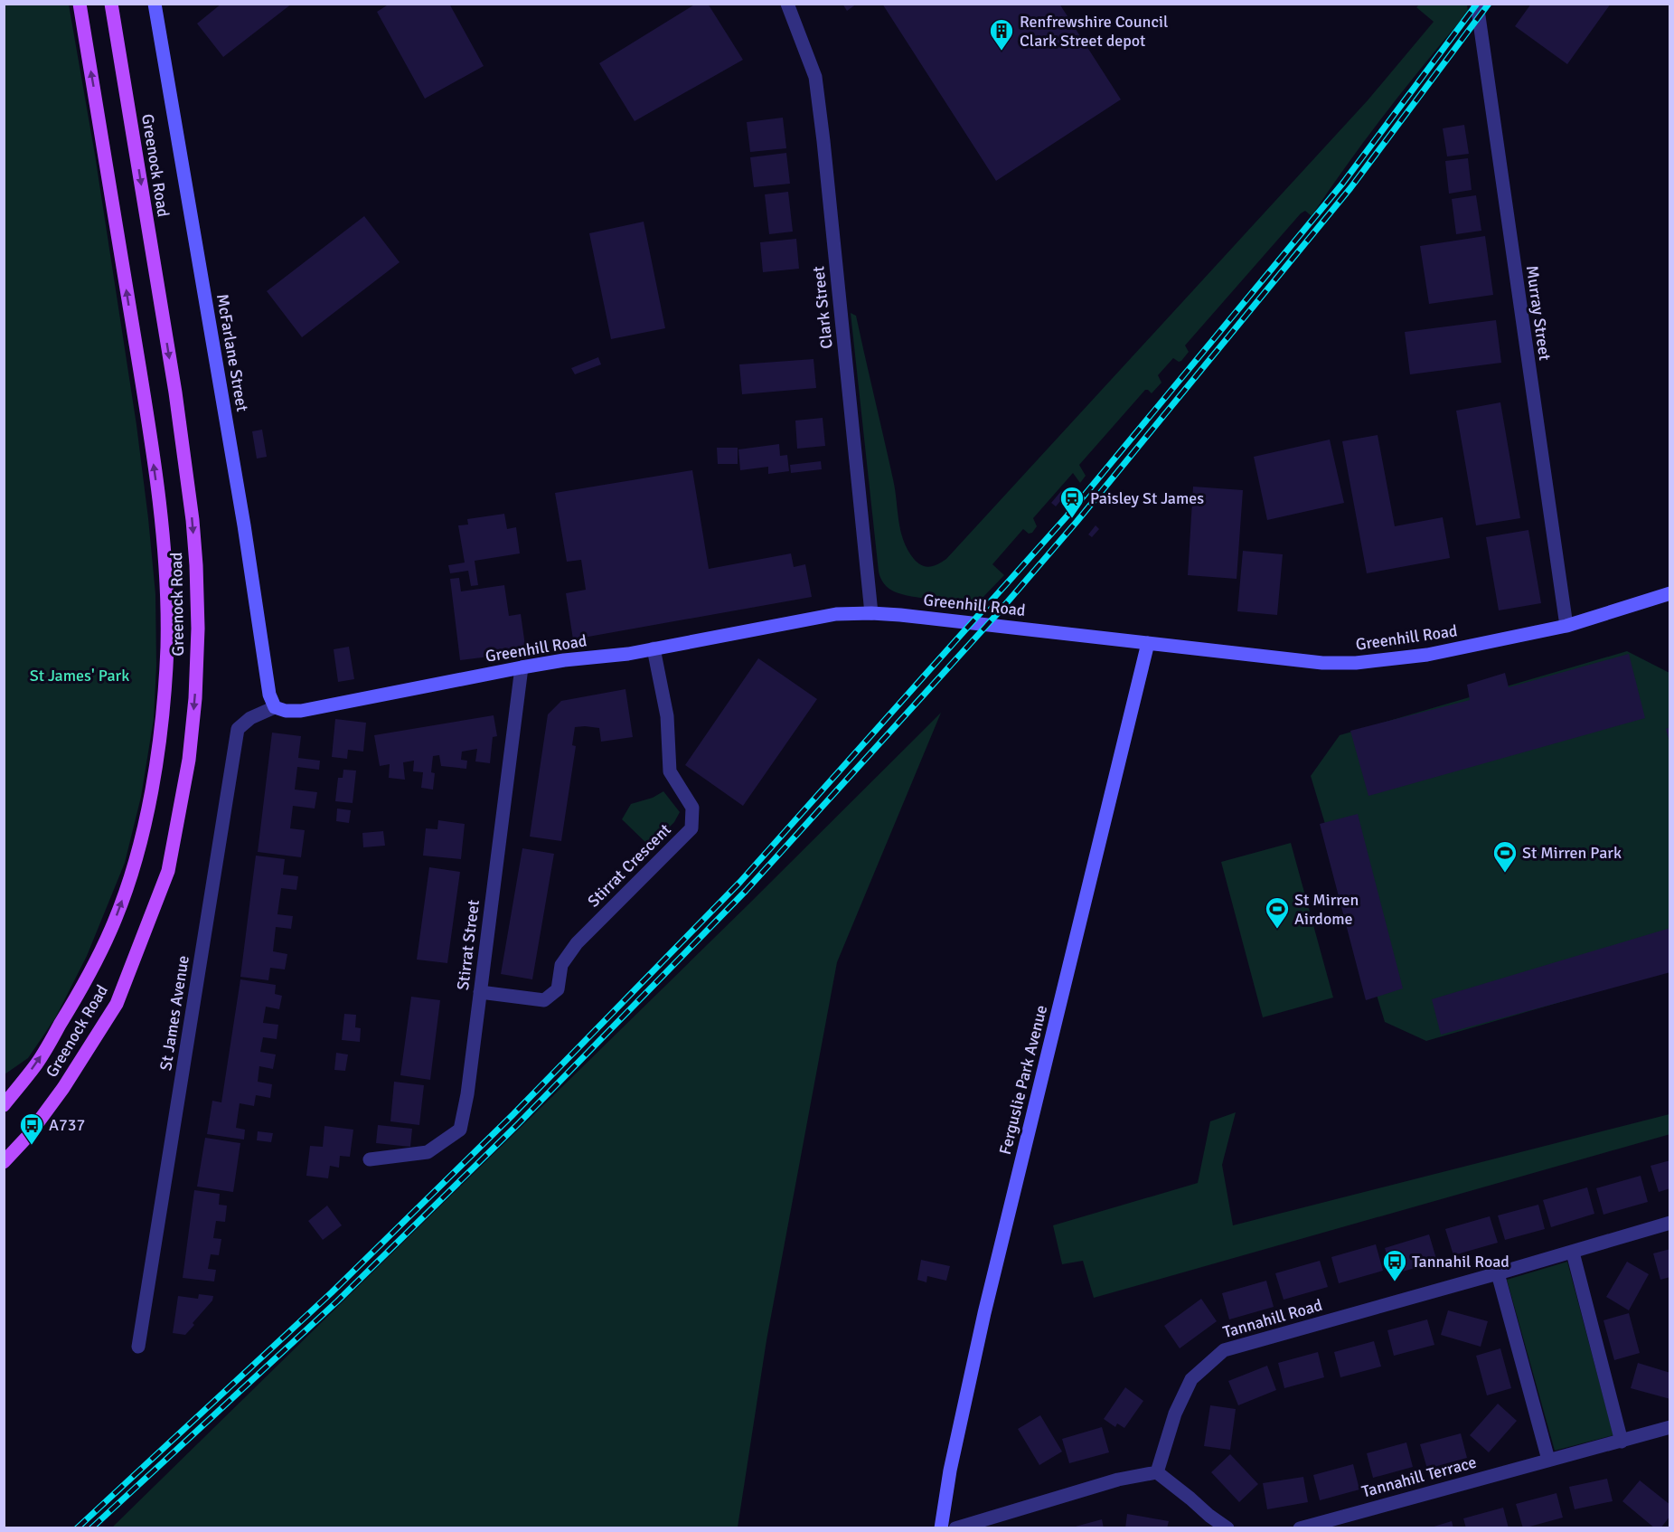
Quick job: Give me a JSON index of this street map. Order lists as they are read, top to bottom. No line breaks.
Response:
{"streets":{"main road":["Greenock Road"],"street":["Clark Street","Murray Street","McFarlane Street","Greenhill Road","Stirrat Crescent","Stirrat Street","St James Avenue","Ferguslie Park Avenue","Tannahill Road","Tannahill Terrace"]},"crossings":[["Clark Street","Greenhill Road"],["Murray Street","Greenhill Road"],["McFarlane Street","Greenhill Road"],["McFarlane Street","St James Avenue"],["Greenhill Road","Stirrat Crescent"],["Greenhill Road","Stirrat Street"],["Greenhill Road","St James Avenue"],["Greenhill Road","Ferguslie Park Avenue"],["Stirrat Crescent","Stirrat Street"]],"parks":["St James' Park"],"places":{"building":["Renfrewshire Council Clark Street depot"],"station":["Paisley St James"],"sports":["St Mirren Park","St Mirren Airdome"],"bus stop":["A737","Tannahil Road"]}}
